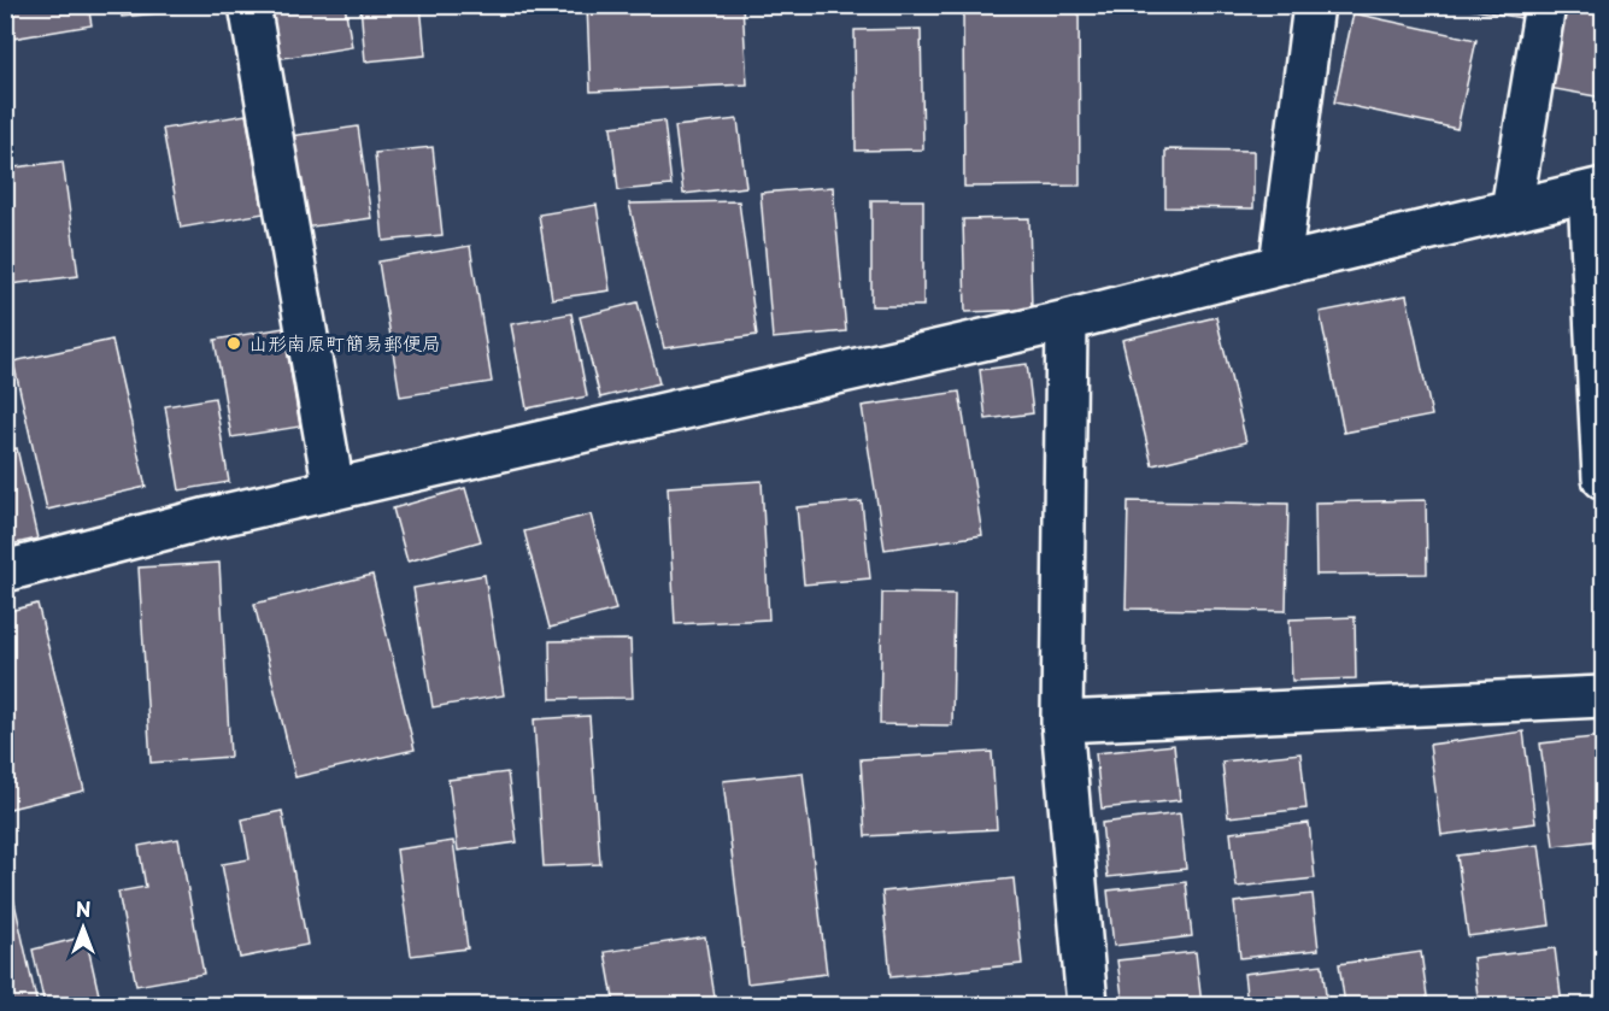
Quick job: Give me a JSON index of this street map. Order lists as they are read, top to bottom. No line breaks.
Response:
{"places":["山形南原町簡易郵便局"],"north":"top"}
